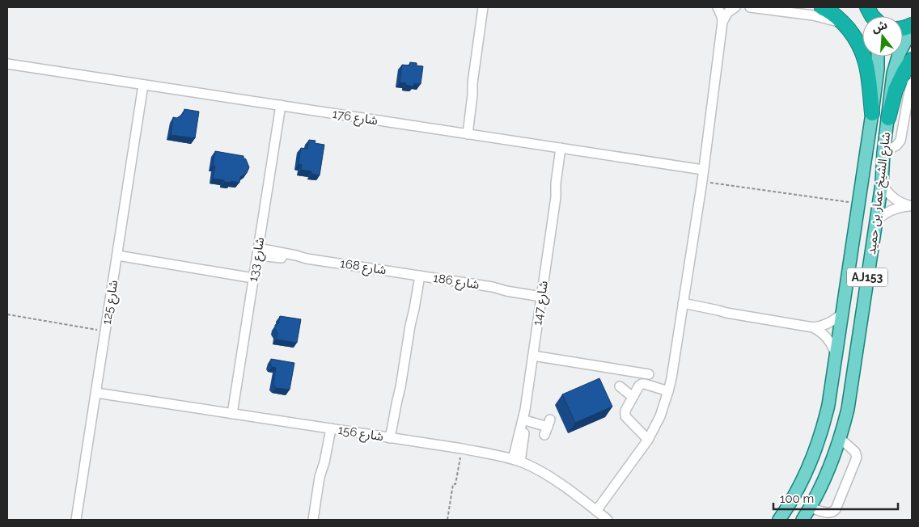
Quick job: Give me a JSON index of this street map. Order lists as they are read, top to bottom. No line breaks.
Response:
{"streets":{"main road":["شارع الشيخ عمار بن حميد","AJ153"],"street":["شارع 176","شارع 133","شارع 168","شارع 186","شارع 125","شارع 147","شارع 156"]},"crossings":[["شارع 176","شارع 133"],["شارع 176","شارع 125"],["شارع 176","شارع 147"],["شارع 133","شارع 168"],["شارع 133","شارع 156"],["شارع 168","شارع 186"],["شارع 186","شارع 147"],["شارع 125","شارع 156"],["شارع 147","شارع 156"]],"scale_bar":"100 m","north":"top"}
